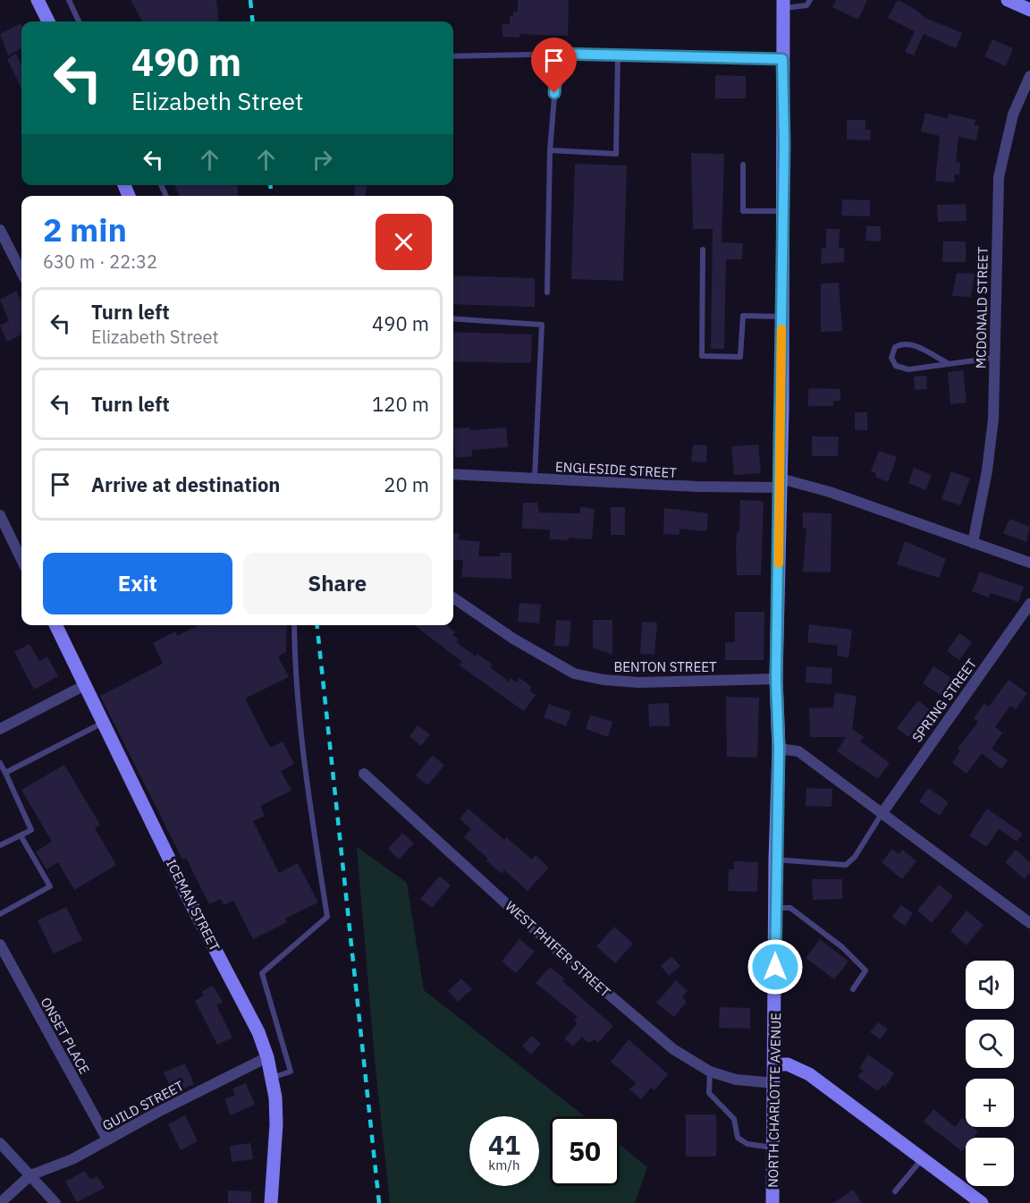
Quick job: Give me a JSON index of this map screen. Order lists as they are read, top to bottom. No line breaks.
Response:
{"streets":{"main road":["ICEMAN STREET","NORTH CHARLOTTE AVENUE"],"street":["MCDONALD STREET","ENGLESIDE STREET","BENTON STREET","SPRING STREET","WEST PHIFER STREET","ONSET PLACE","GUILD STREET"]},"crossings":[["MCDONALD STREET","ENGLESIDE STREET"],["ENGLESIDE STREET","NORTH CHARLOTTE AVENUE"],["BENTON STREET","NORTH CHARLOTTE AVENUE"],["ICEMAN STREET","GUILD STREET"],["WEST PHIFER STREET","NORTH CHARLOTTE AVENUE"],["ONSET PLACE","GUILD STREET"]],"page":{"turn":["490 m","Elizabeth Street"],"heading":["2 min","630 m · 22:32"],"list":[{"name":"Turn left","note":"Elizabeth Street","value":"490 m"},{"name":"Turn left","value":"120 m"},{"name":"Arrive at destination","value":"20 m"}],"buttons":["Exit","Share"],"map_buttons":["+","−"],"speed":"41 km/h","limit":"50"}}
